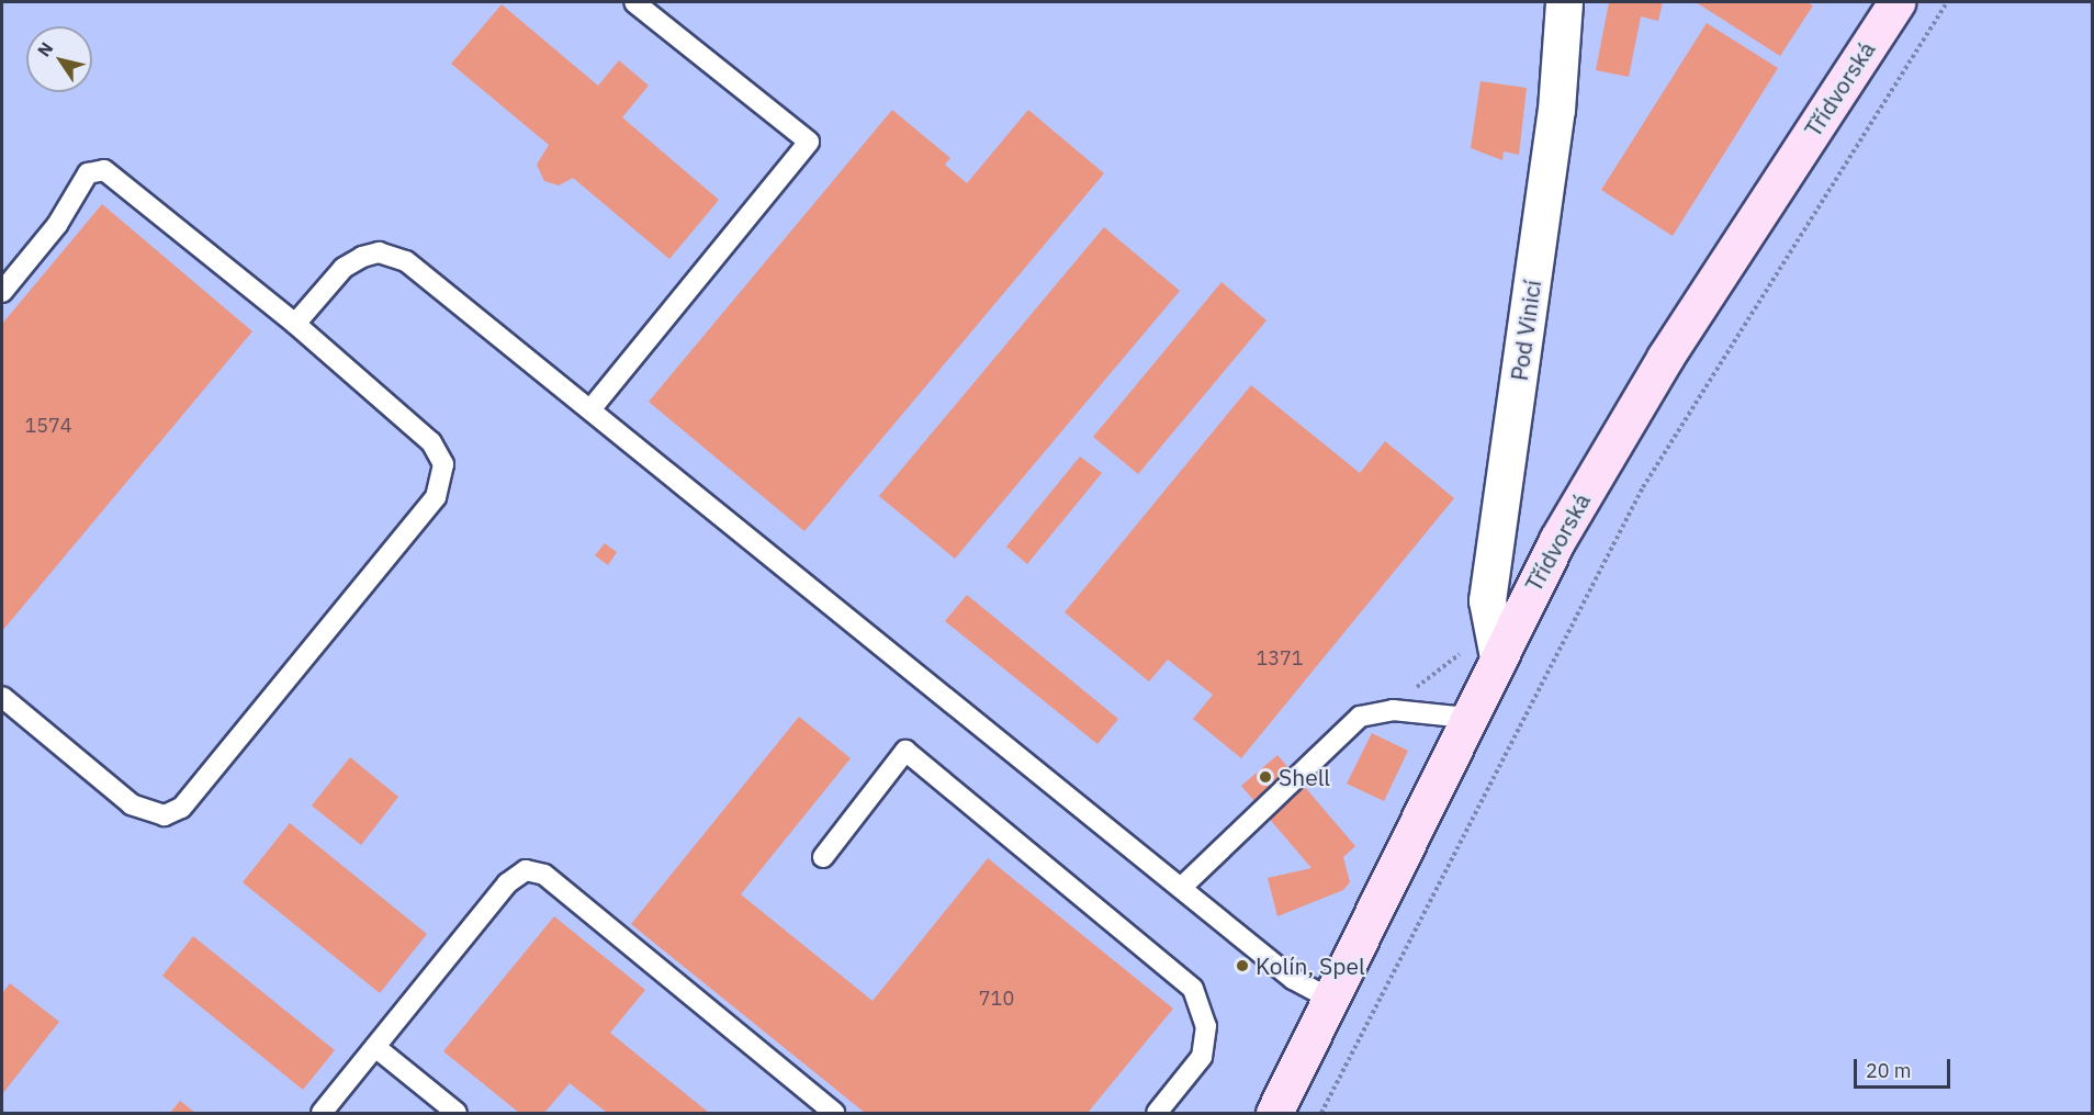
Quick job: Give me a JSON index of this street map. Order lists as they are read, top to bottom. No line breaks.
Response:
{"streets":{"main road":["Třídvorská"],"street":["Pod Vinicí"]},"crossings":[["Třídvorská","Pod Vinicí"]],"places":["Shell","Kolín, Spel"],"house_numbers":["1574","1371","710"],"scale_bar":"20 m","north":"top left"}
